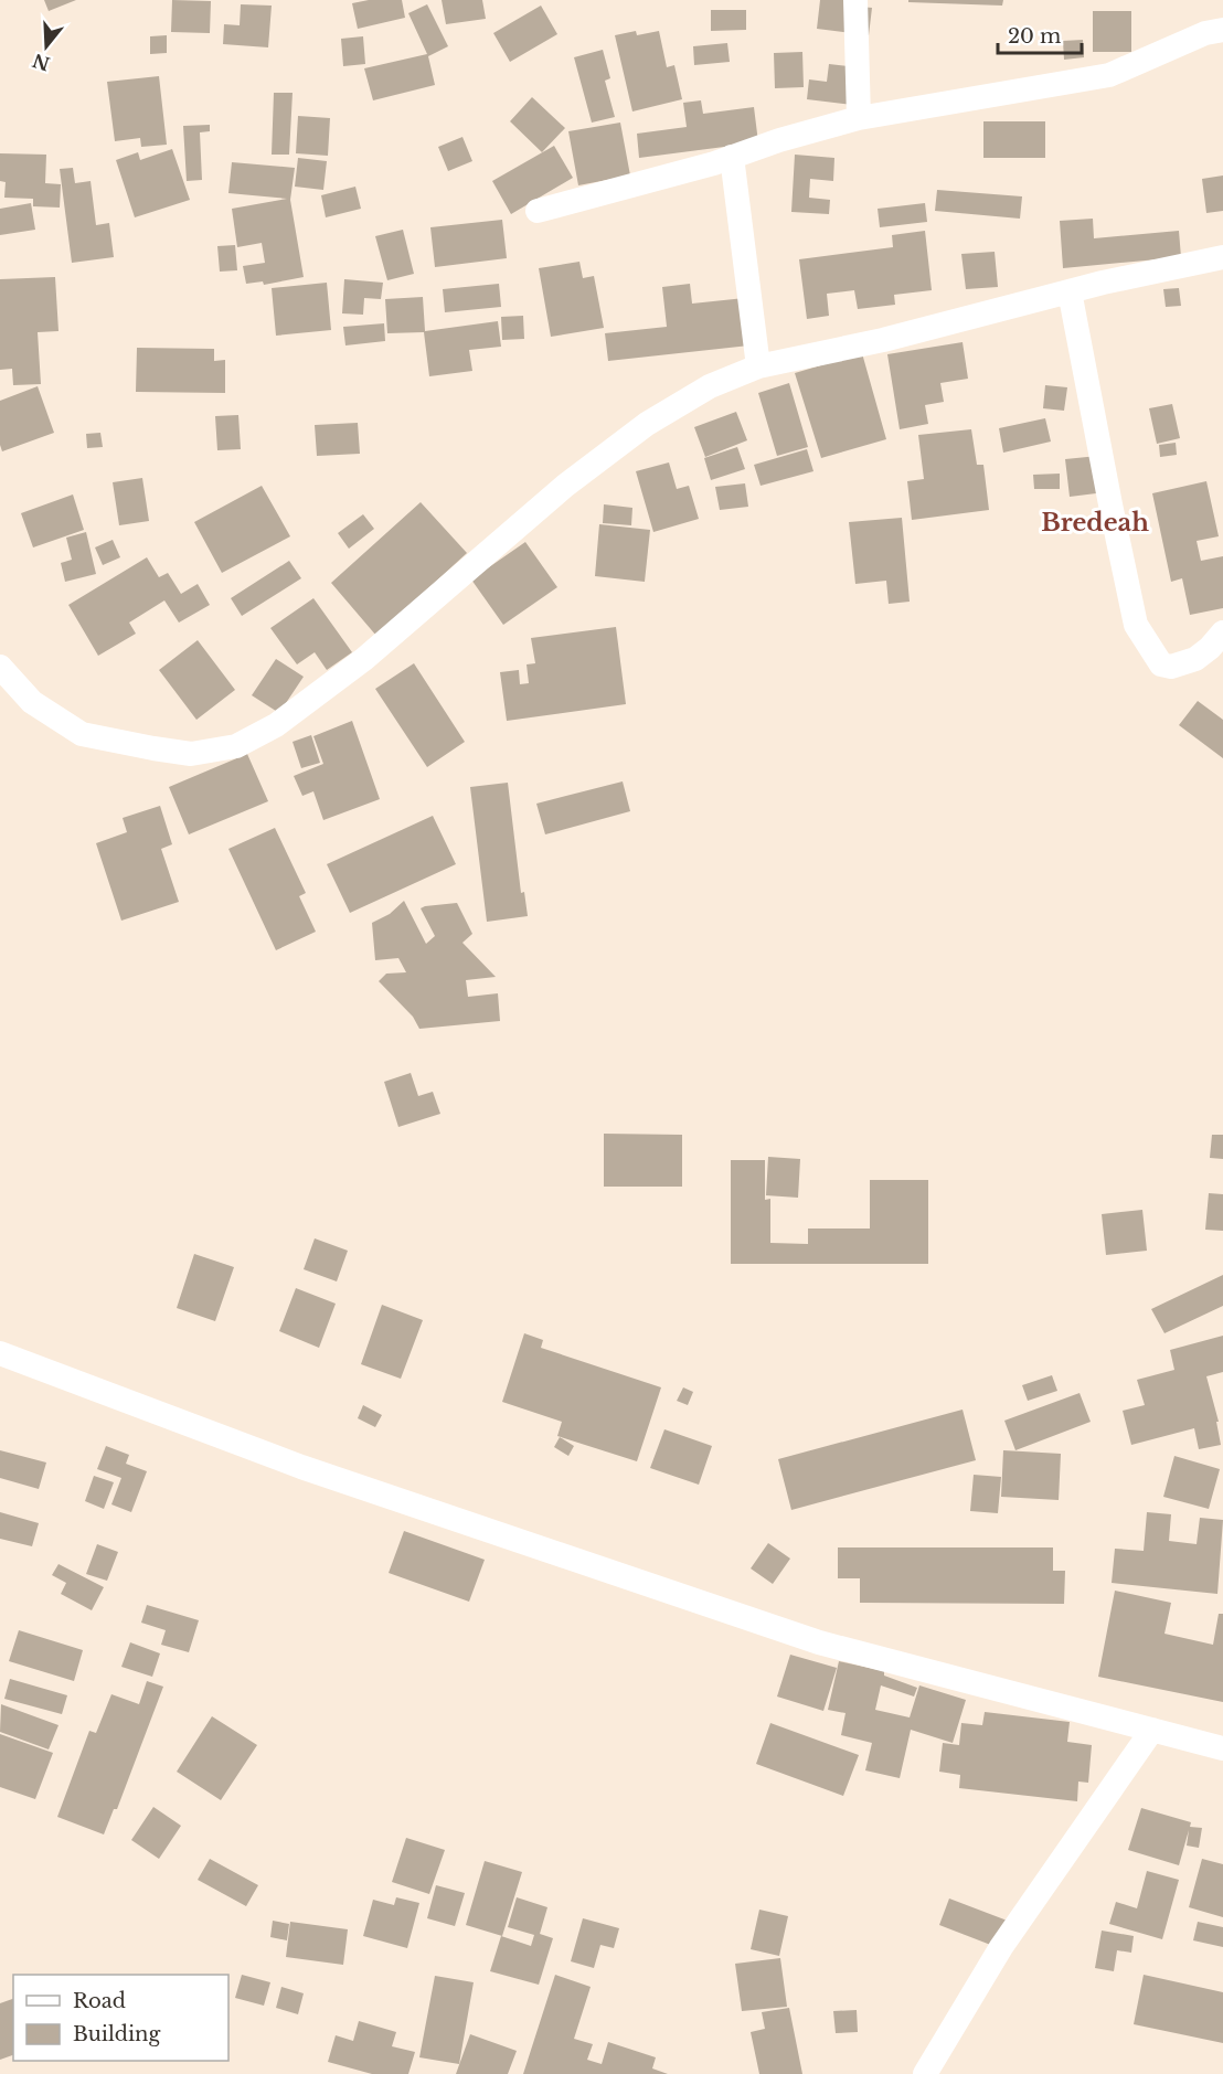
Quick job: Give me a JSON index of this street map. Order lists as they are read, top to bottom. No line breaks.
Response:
{"districts":["Bredeah"],"legend":["Road","Building"],"scale_bar":"20 m","north":"bottom"}
